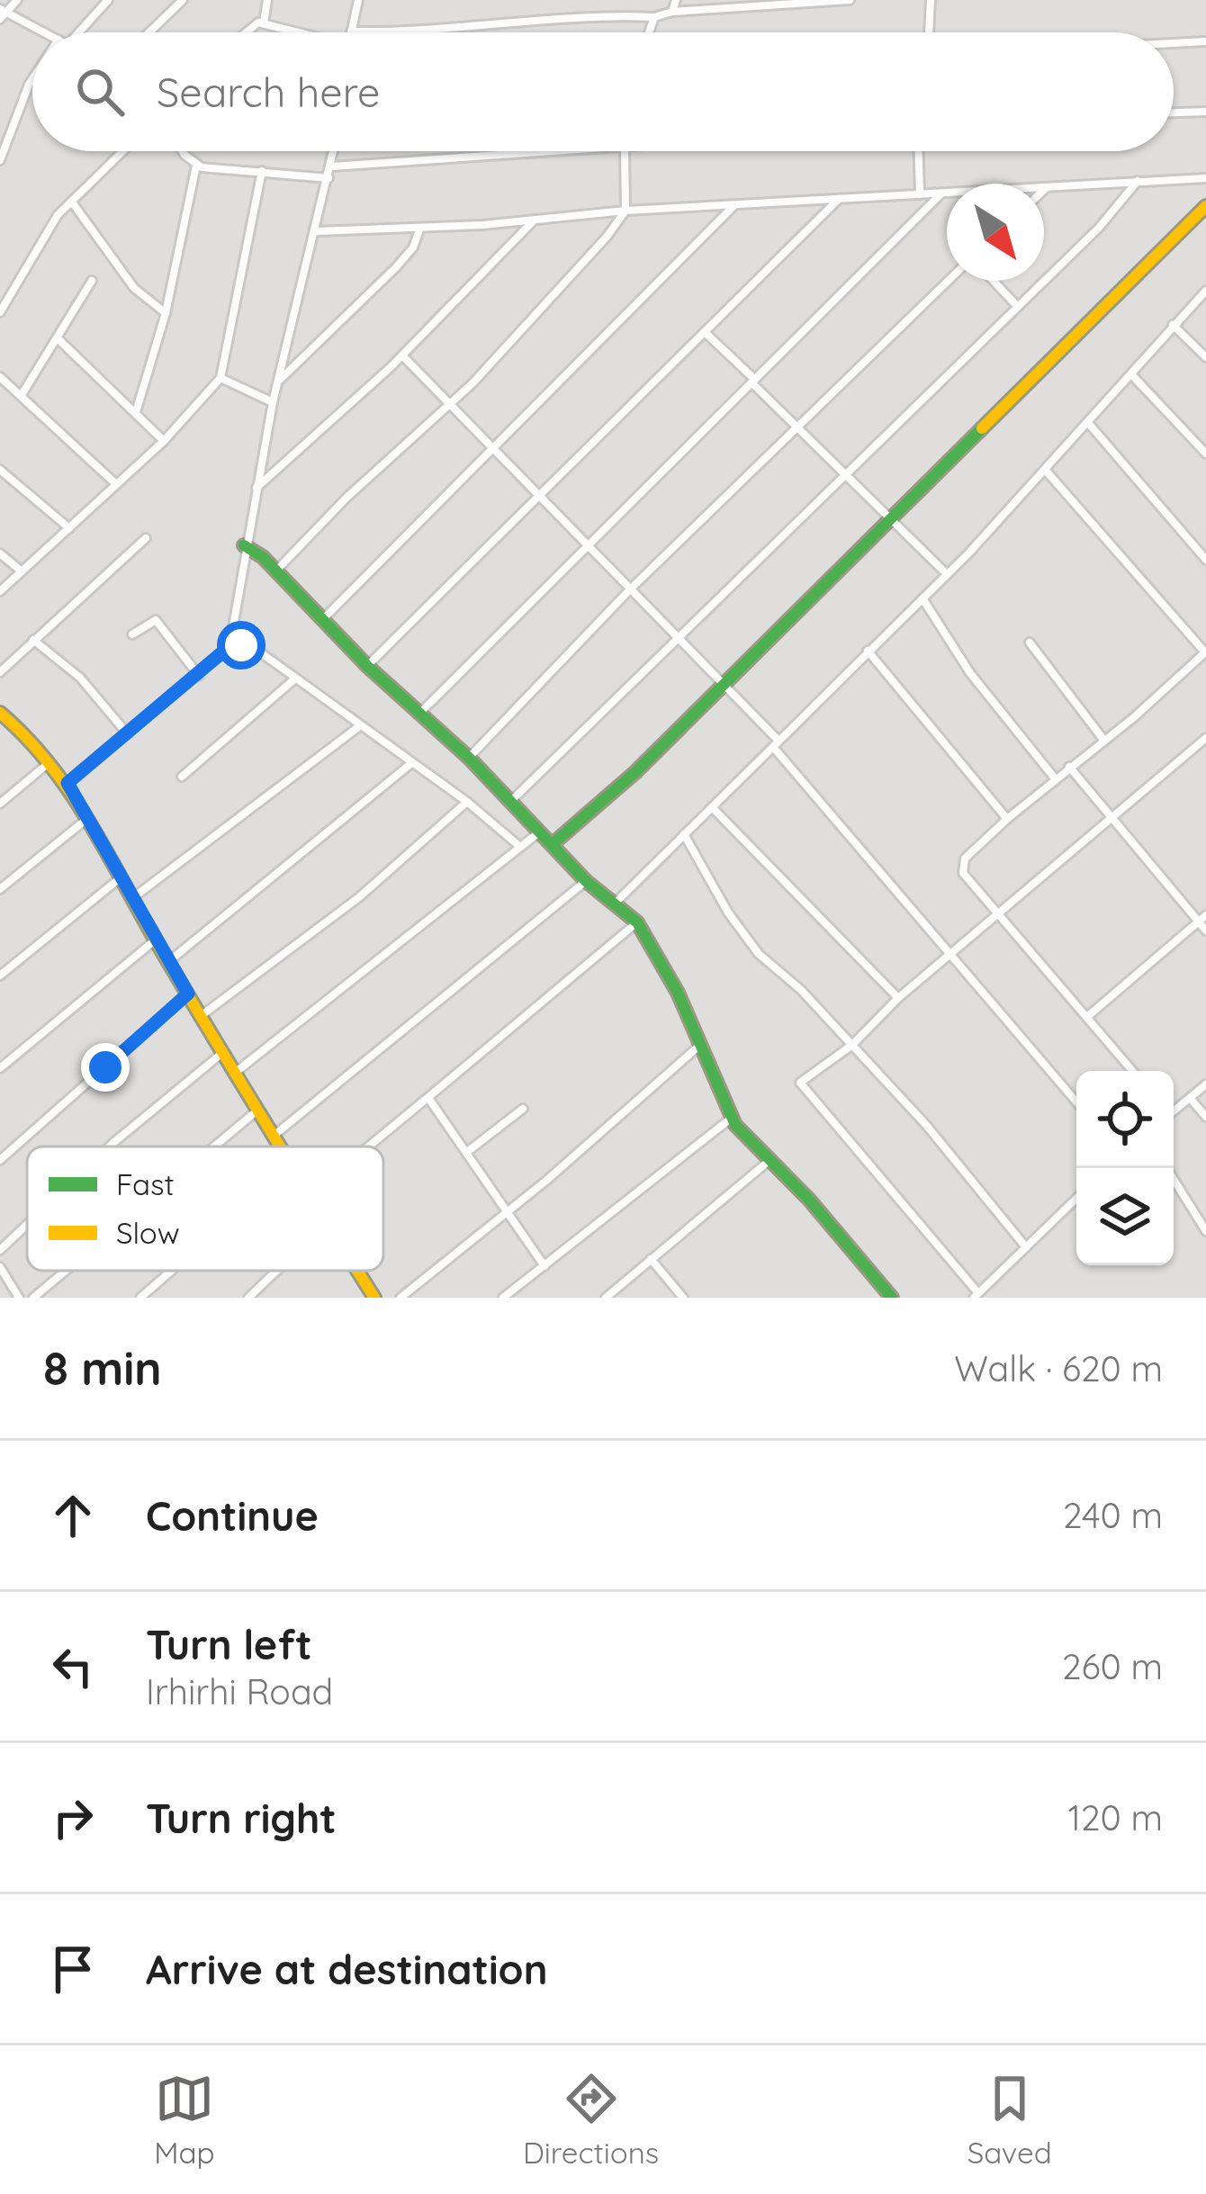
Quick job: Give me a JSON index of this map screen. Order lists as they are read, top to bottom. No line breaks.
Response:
{"legend":["Fast","Slow"],"north":"bottom right","page":{"search":"Search here","heading":["8 min","Walk · 620 m"],"list":[["Continue","240 m"],["Turn left","Irhirhi Road","260 m"],["Turn right","120 m"],"Arrive at destination"],"nav":["Map","Directions","Saved"]}}
